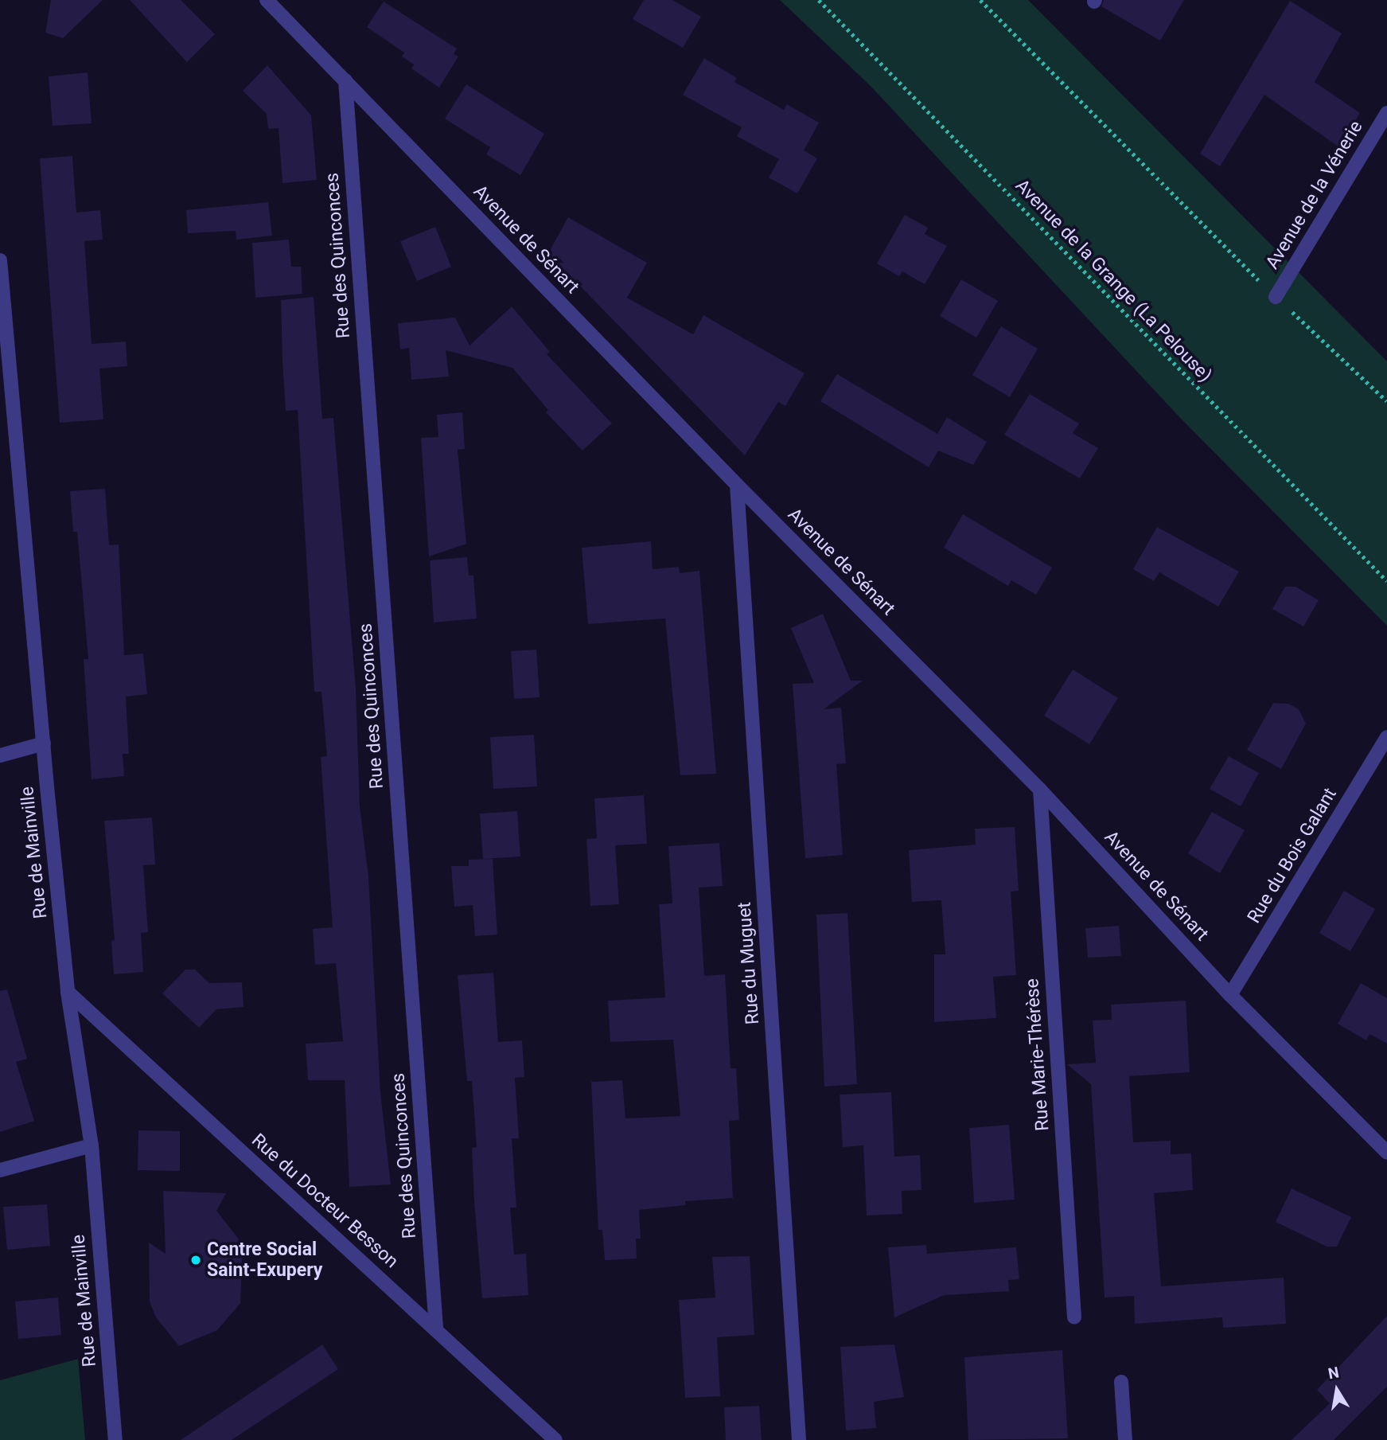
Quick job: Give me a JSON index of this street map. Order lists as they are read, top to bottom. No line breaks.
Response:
{"streets":{"street":["Avenue de la Vénerie","Avenue de Sénart","Rue des Quinconces","Rue de Mainville","Rue du Bois Galant","Rue du Muguet","Rue Marie-Thérèse","Rue du Docteur Besson"],"path":["Avenue de la Grange (La Pelouse)"]},"crossings":[["Avenue de Sénart","Rue des Quinconces"],["Avenue de Sénart","Rue du Bois Galant"],["Avenue de Sénart","Rue du Muguet"],["Avenue de Sénart","Rue Marie-Thérèse"],["Rue des Quinconces","Rue du Docteur Besson"],["Rue de Mainville","Rue du Docteur Besson"]],"places":["Centre Social Saint-Exupery"],"north":"top"}
